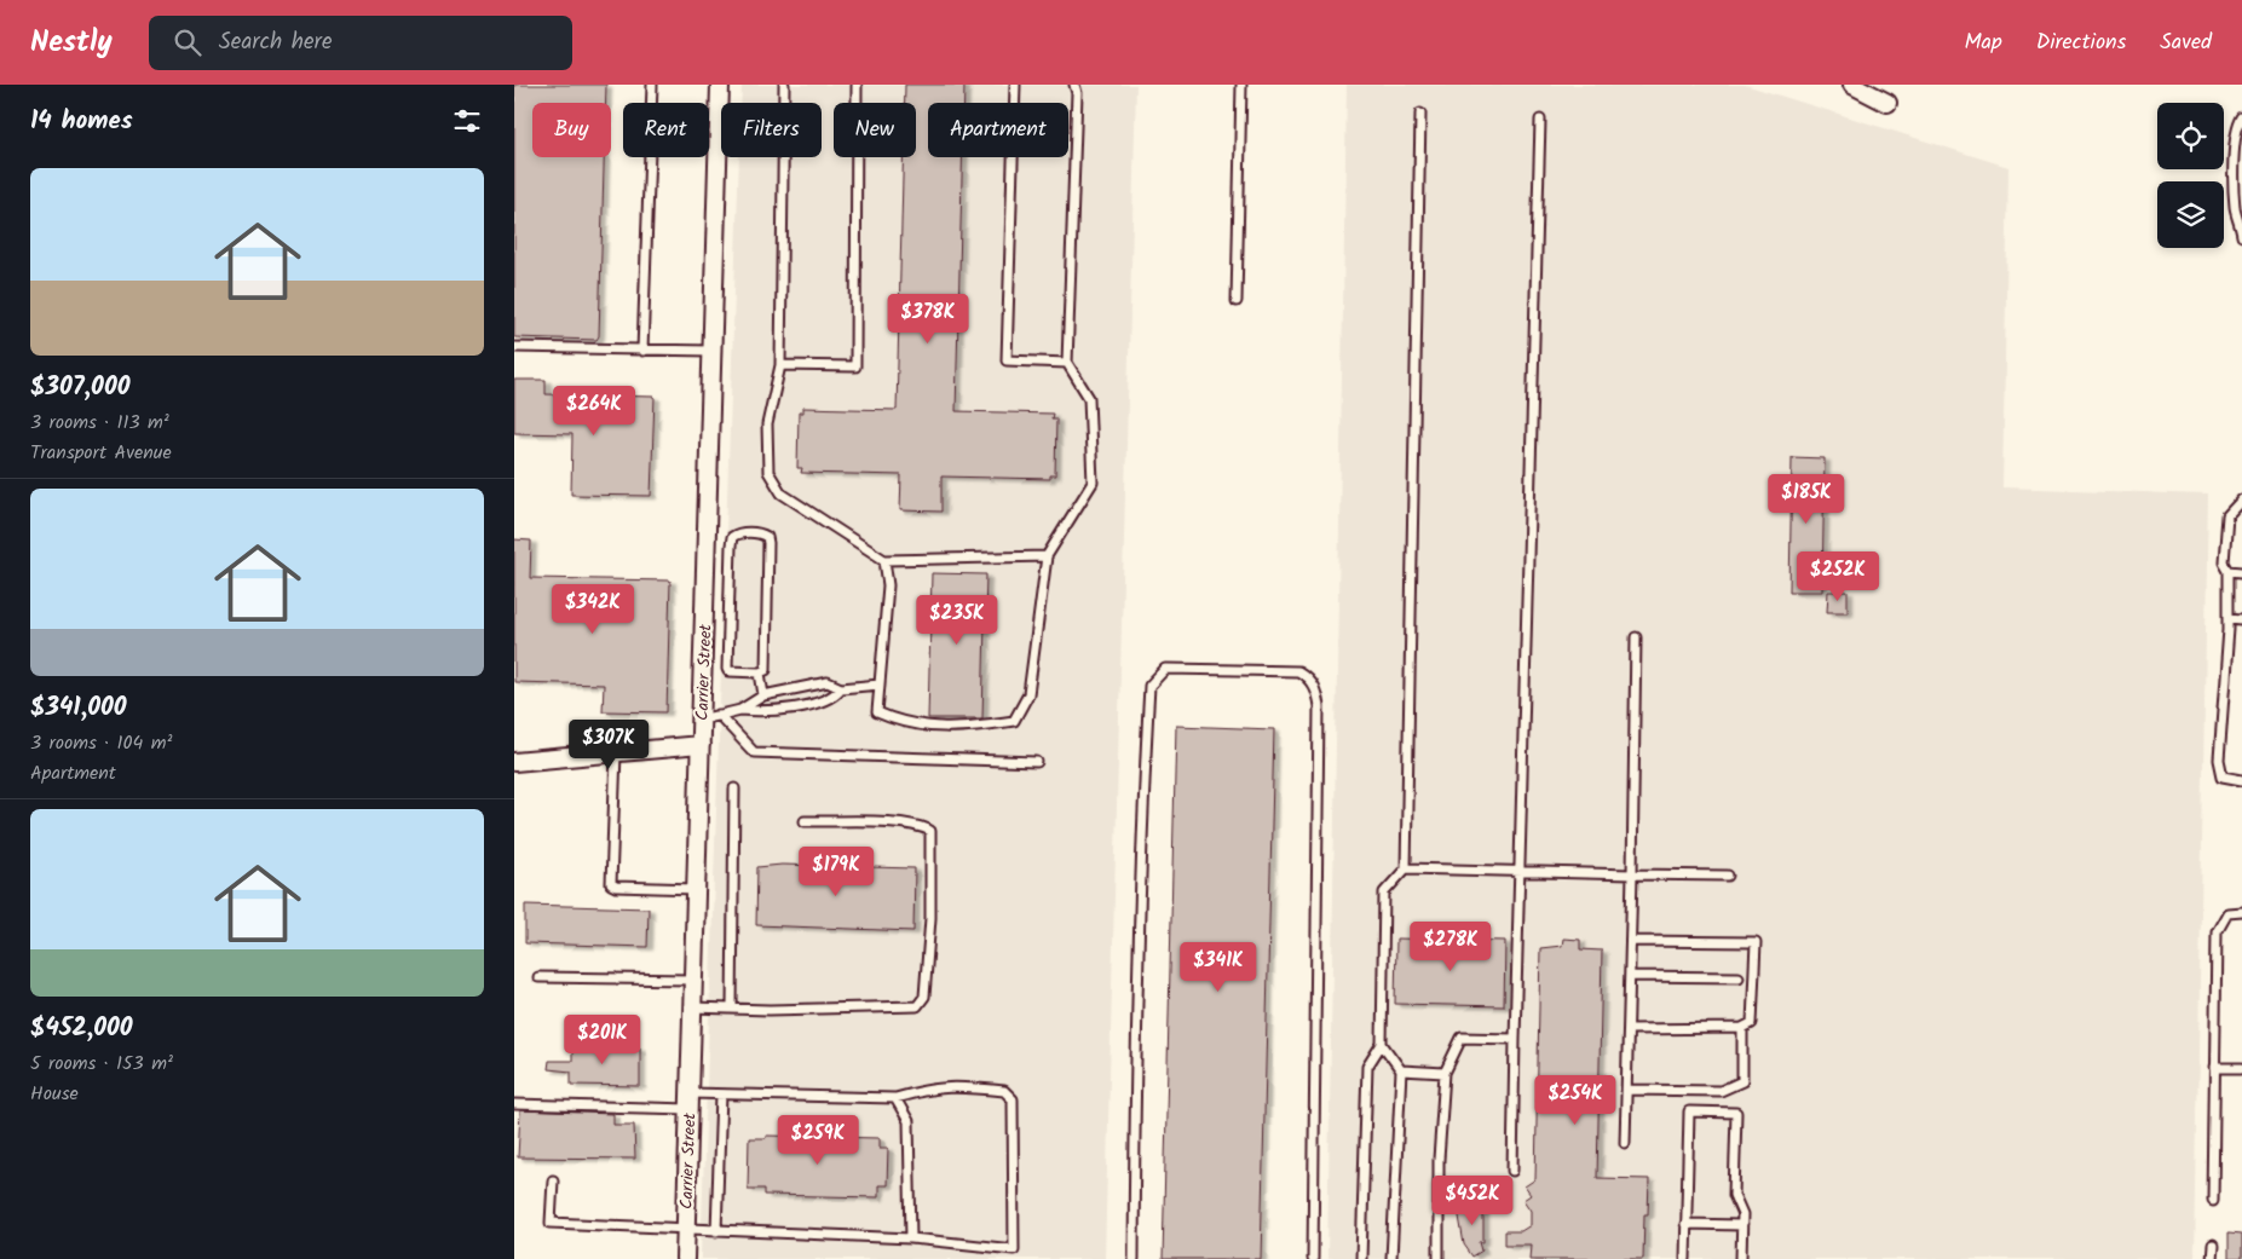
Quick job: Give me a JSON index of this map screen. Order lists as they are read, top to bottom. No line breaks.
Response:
{"streets":{"street":["Carrier Street"]},"page":{"header":"Nestly","search":"Search here","nav":["Map","Directions","Saved"],"heading":"14 homes","chip":["Buy","Rent","Filters","New","Apartment"],"list":[{"name":"$307,000","note":"3 rooms · 113 m² · Transport Avenue"},{"name":"$341,000","note":"3 rooms · 104 m² · Apartment"},{"name":"$452,000","note":"5 rooms · 153 m² · House"}],"price":["$378K","$264K","$185K","$252K","$342K","$235K","$307K","$179K","$278K","$341K","$201K","$254K","$259K","$452K"]}}
